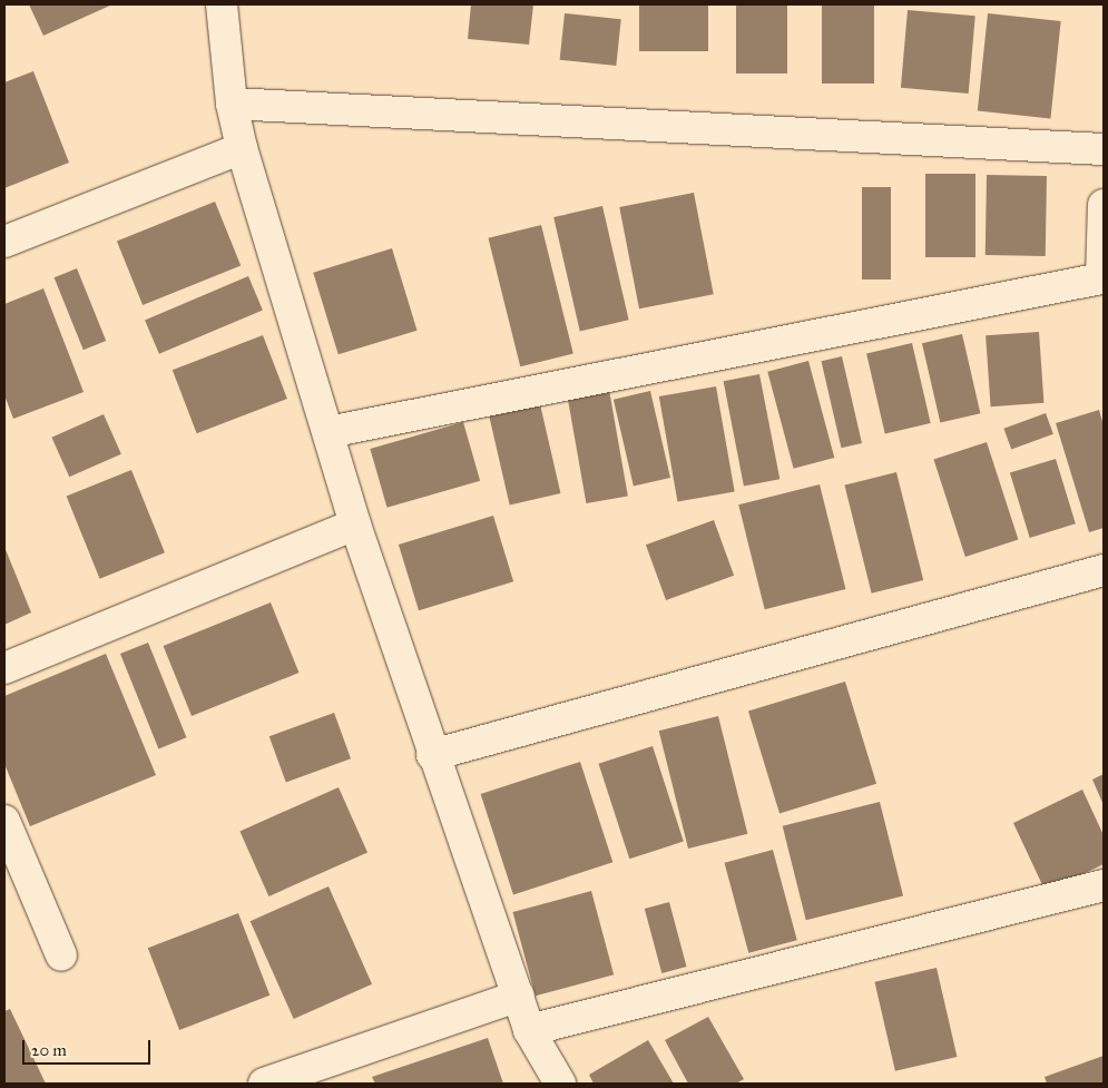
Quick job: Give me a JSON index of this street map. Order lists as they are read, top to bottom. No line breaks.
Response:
{"scale_bar":"20 m"}
